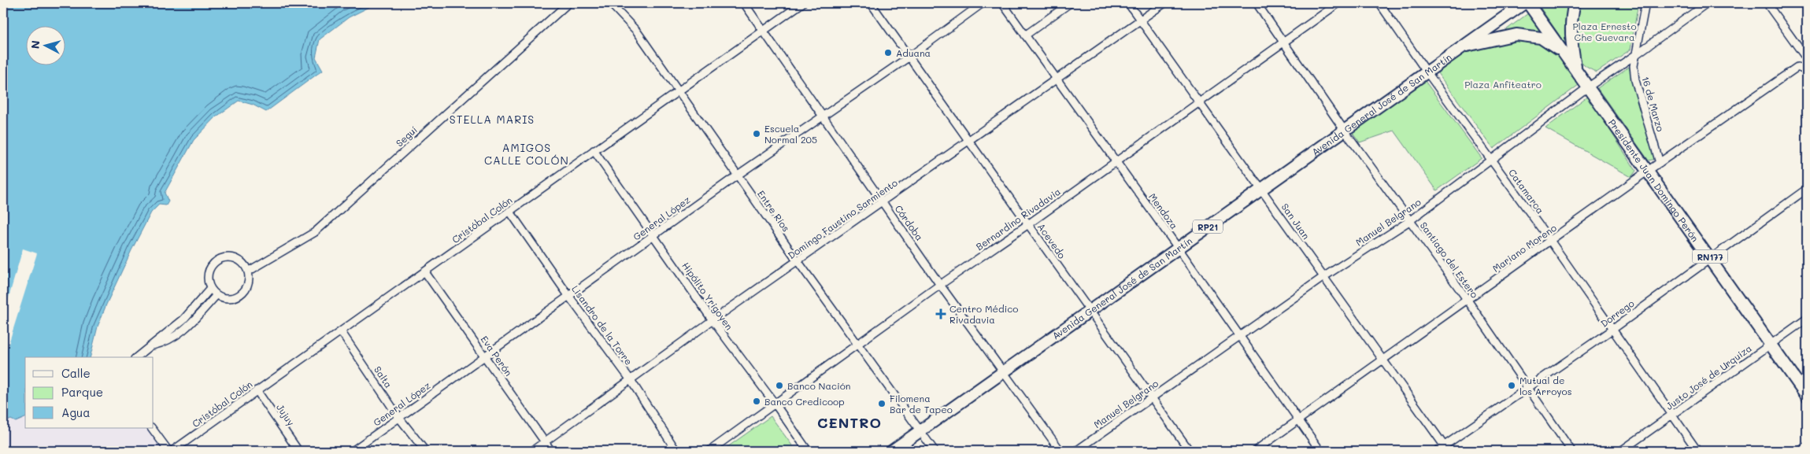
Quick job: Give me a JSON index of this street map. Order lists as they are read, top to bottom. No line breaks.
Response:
{"streets":{"main road":["Avenida General José de San Martín","Presidente Juan Domingo Perón","RP21","RN177"],"street":["16 de Marzo","Seguí","Catamarca","Entre Ríos","Mendoza","General López","Domingo Faustino Sarmiento","Bernardino Rivadavia","Cristóbal Colón","San Juan","Manuel Belgrano","Córdoba","Acevedo","Mariano Moreno","Santiago del Estero","Hipólito Yrigoyen","Dorrego","Lisandro de la Torre","Eva Perón","Salta","Justo José de Urquiza","Jujuy"]},"crossings":[["Avenida General José de San Martín","Catamarca"],["Avenida General José de San Martín","Entre Ríos"],["Avenida General José de San Martín","Mendoza"],["Avenida General José de San Martín","San Juan"],["Avenida General José de San Martín","Córdoba"],["Avenida General José de San Martín","Acevedo"],["Avenida General José de San Martín","Santiago del Estero"],["16 de Marzo","Manuel Belgrano"],["16 de Marzo","Mariano Moreno"],["Presidente Juan Domingo Perón","Manuel Belgrano"],["Presidente Juan Domingo Perón","Mariano Moreno"],["Presidente Juan Domingo Perón","Dorrego"],["Presidente Juan Domingo Perón","Justo José de Urquiza"],["Catamarca","Manuel Belgrano"],["Catamarca","Mariano Moreno"],["Catamarca","Dorrego"],["Catamarca","Justo José de Urquiza"],["Entre Ríos","General López"],["Entre Ríos","Domingo Faustino Sarmiento"],["Entre Ríos","Bernardino Rivadavia"],["Entre Ríos","Cristóbal Colón"],["Mendoza","Domingo Faustino Sarmiento"],["Mendoza","Bernardino Rivadavia"],["Mendoza","Manuel Belgrano"],["Mendoza","Mariano Moreno"],["General López","Córdoba"],["General López","Acevedo"],["General López","Hipólito Yrigoyen"],["General López","Lisandro de la Torre"],["General López","Eva Perón"],["General López","Salta"],["Domingo Faustino Sarmiento","San Juan"],["Domingo Faustino Sarmiento","Córdoba"],["Domingo Faustino Sarmiento","Acevedo"],["Domingo Faustino Sarmiento","Hipólito Yrigoyen"],["Domingo Faustino Sarmiento","Lisandro de la Torre"],["Domingo Faustino Sarmiento","Eva Perón"],["Bernardino Rivadavia","San Juan"],["Bernardino Rivadavia","Córdoba"],["Bernardino Rivadavia","Acevedo"],["Bernardino Rivadavia","Santiago del Estero"],["Bernardino Rivadavia","Hipólito Yrigoyen"],["Cristóbal Colón","Córdoba"],["Cristóbal Colón","Hipólito Yrigoyen"],["Cristóbal Colón","Lisandro de la Torre"],["Cristóbal Colón","Eva Perón"],["Cristóbal Colón","Salta"],["Cristóbal Colón","Jujuy"],["San Juan","Manuel Belgrano"],["San Juan","Mariano Moreno"],["San Juan","Dorrego"],["Manuel Belgrano","Acevedo"],["Manuel Belgrano","Santiago del Estero"],["Mariano Moreno","Santiago del Estero"],["Santiago del Estero","Dorrego"]],"districts":["STELLA MARIS","AMIGOS CALLE COLÓN","CENTRO"],"parks":["Plaza Ernesto Che Guevara","Plaza Anfiteatro"],"places":{"other":["Aduana","Escuela Normal 205","Banco Nación","Mutual de los Arroyos","Banco Credicoop","Filomena Bar de Tapeo"],"health":["Centro Médico Rivadavia"]},"legend":["Calle","Parque","Agua"],"north":"left"}
